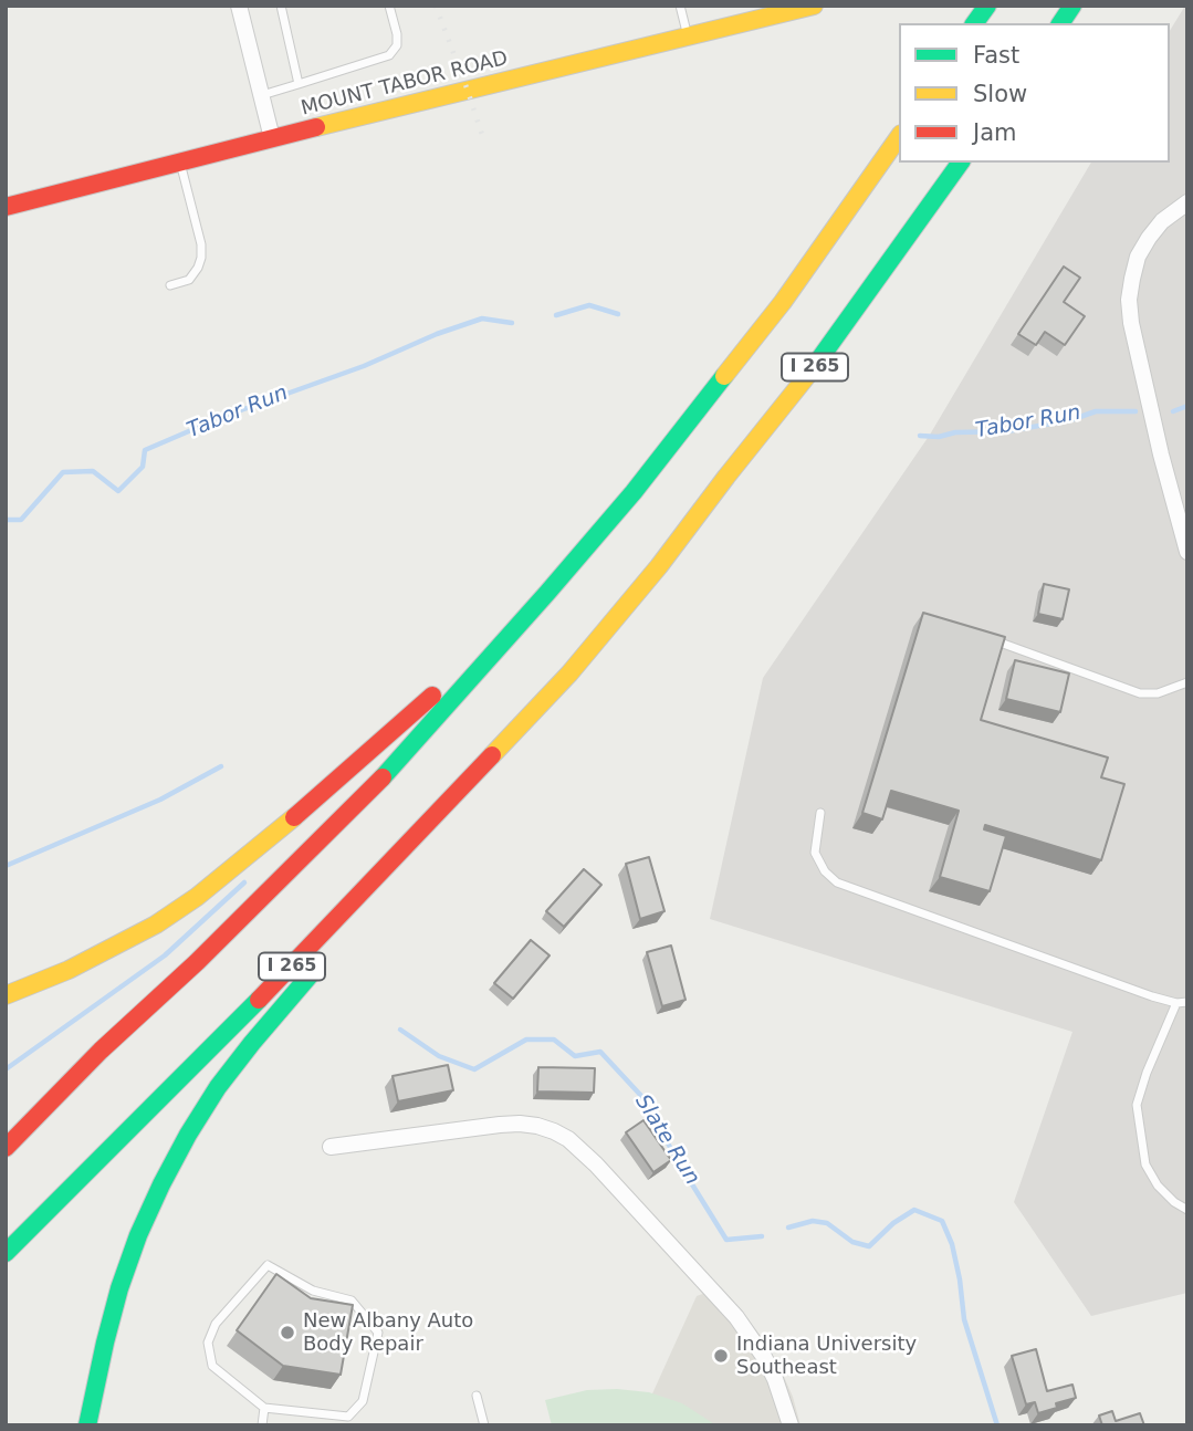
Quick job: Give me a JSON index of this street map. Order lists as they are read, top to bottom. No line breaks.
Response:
{"streets":{"main road":["MOUNT TABOR ROAD","I 265"]},"water":["Tabor Run","Slate Run"],"places":["New Albany Auto Body Repair","Indiana University Southeast"],"legend":["Fast","Slow","Jam"]}
